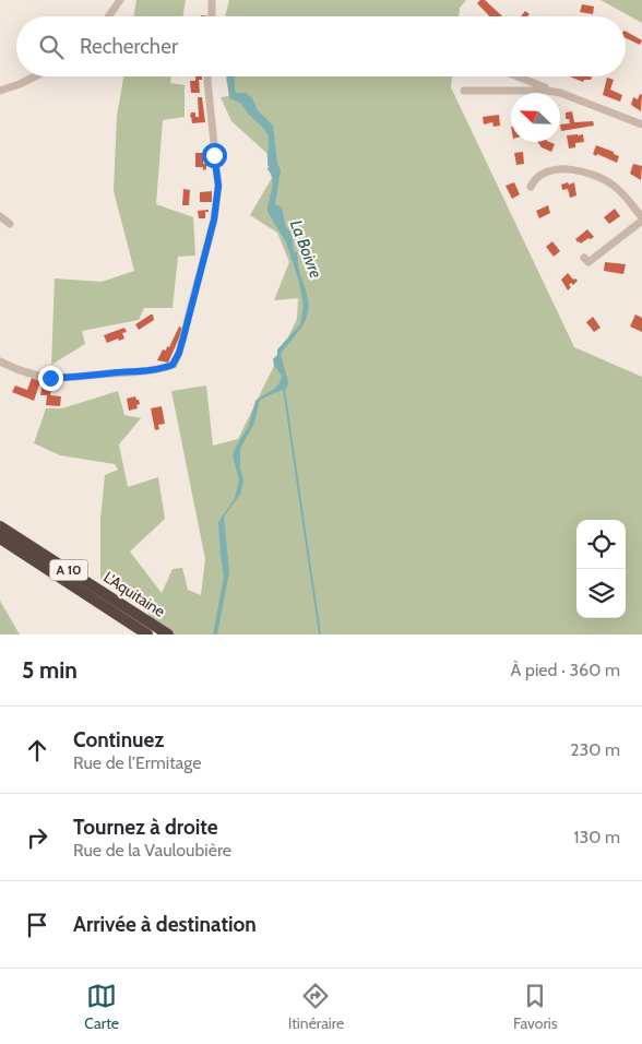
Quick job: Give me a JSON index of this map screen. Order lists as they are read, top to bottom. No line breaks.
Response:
{"streets":{"highway":["A 10","L'Aquitaine"]},"water":["La Boivre"],"north":"top left","page":{"search":"Rechercher","heading":["5 min","À pied · 360 m"],"list":[["Continuez","Rue de l’Ermitage","230 m"],["Tournez à droite","Rue de la Vauloubière","130 m"],"Arrivée à destination"],"nav":["Carte","Itinéraire","Favoris"]}}
